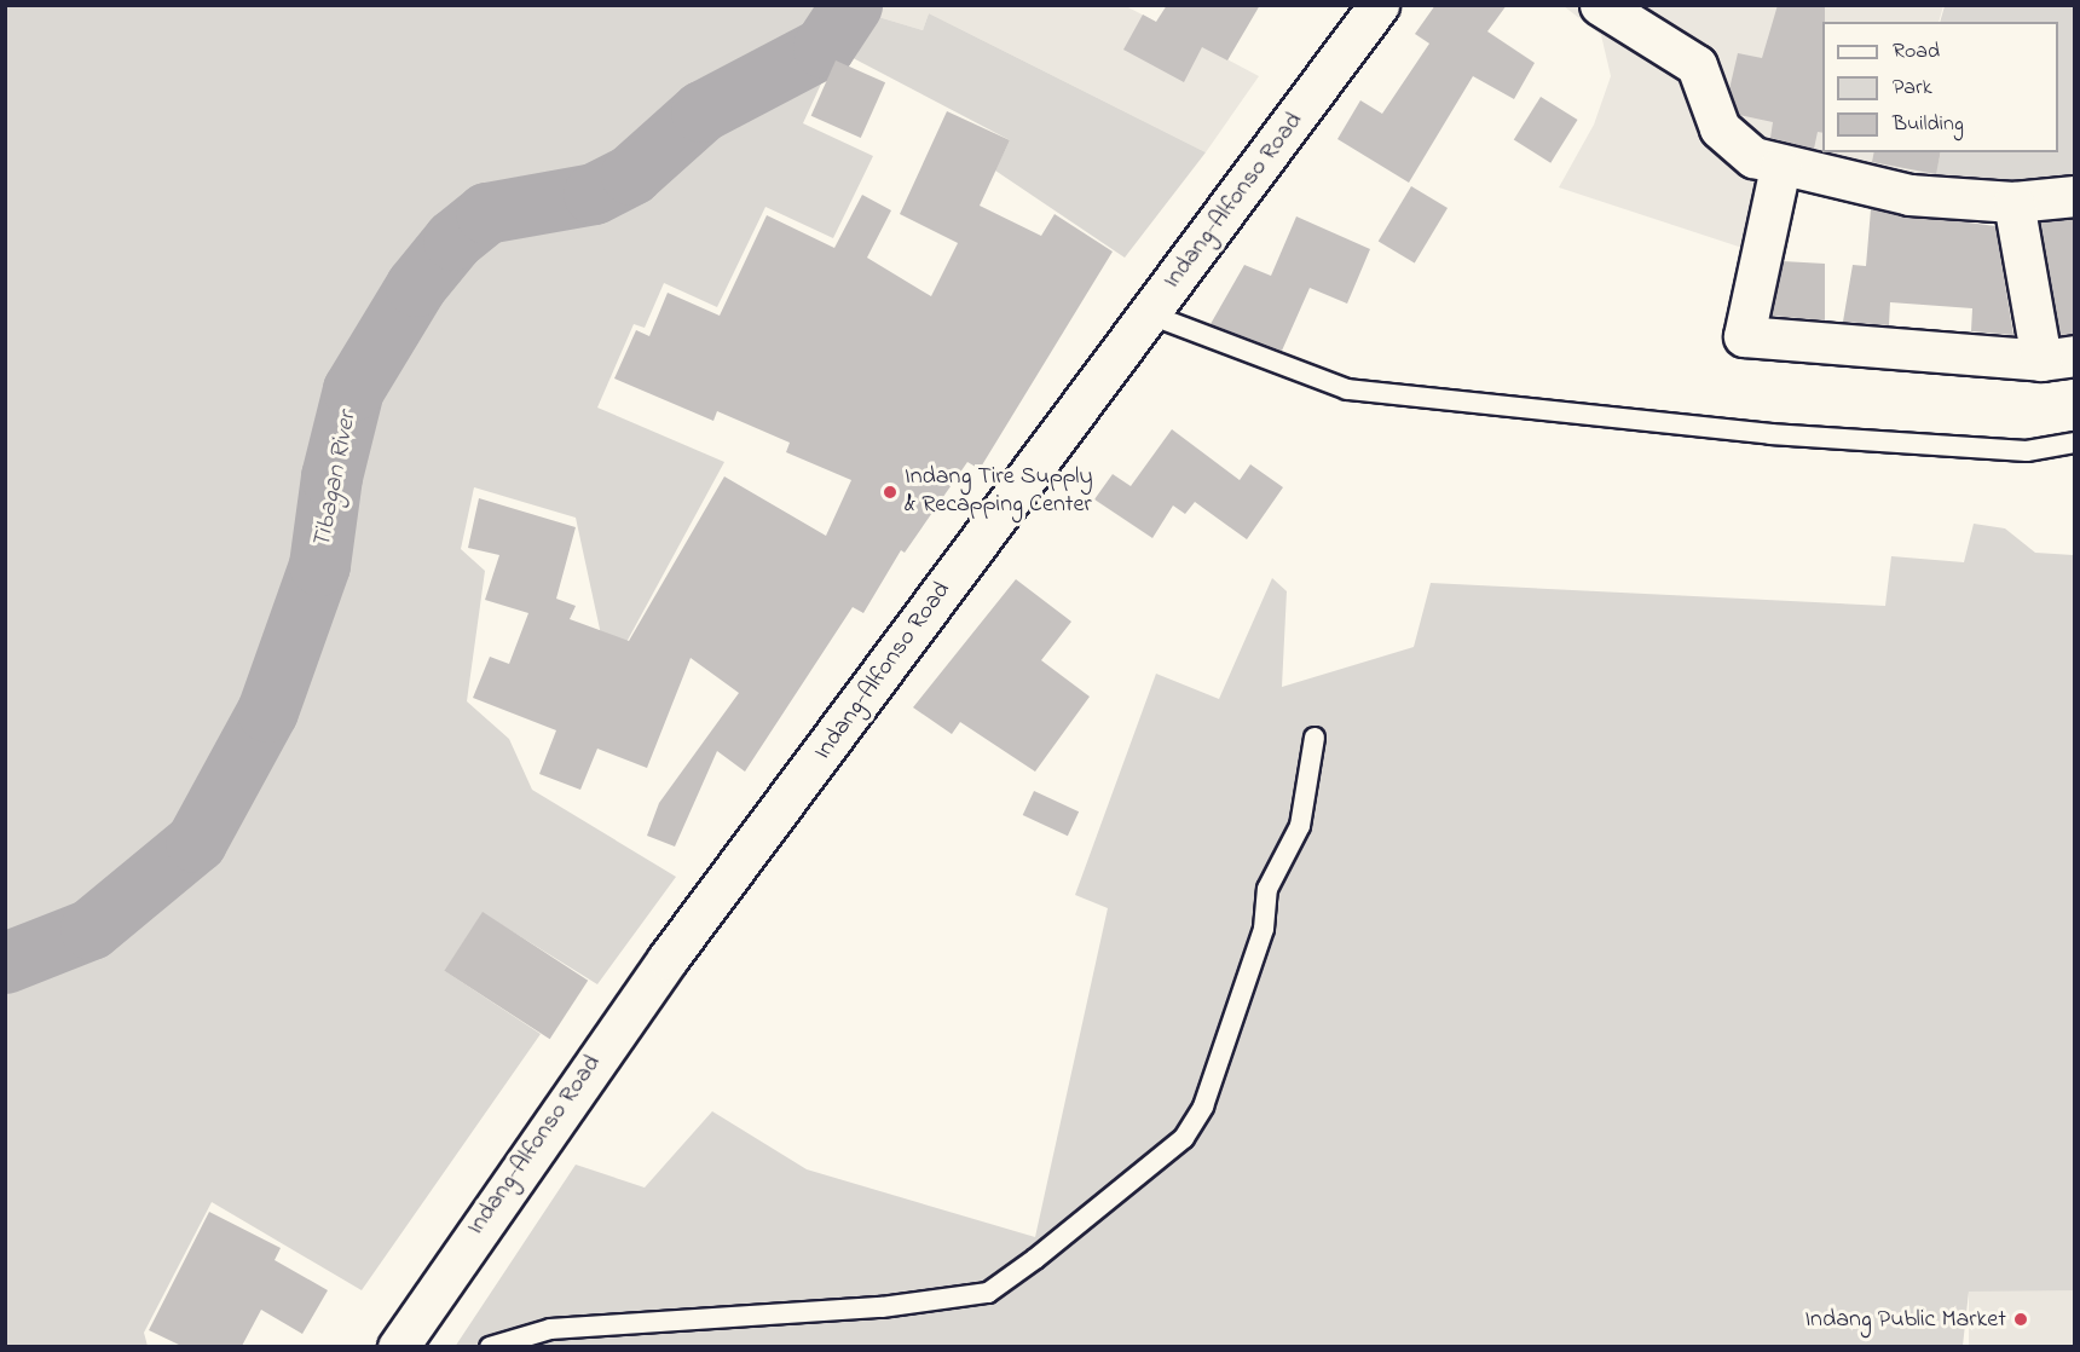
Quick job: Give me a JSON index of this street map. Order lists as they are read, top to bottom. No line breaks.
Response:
{"streets":{"main road":["Indang-Alfonso Road"]},"water":["Tibagan River"],"places":["Indang Tire Supply & Recapping Center","Indang Public Market"],"legend":["Road","Park","Building"]}
